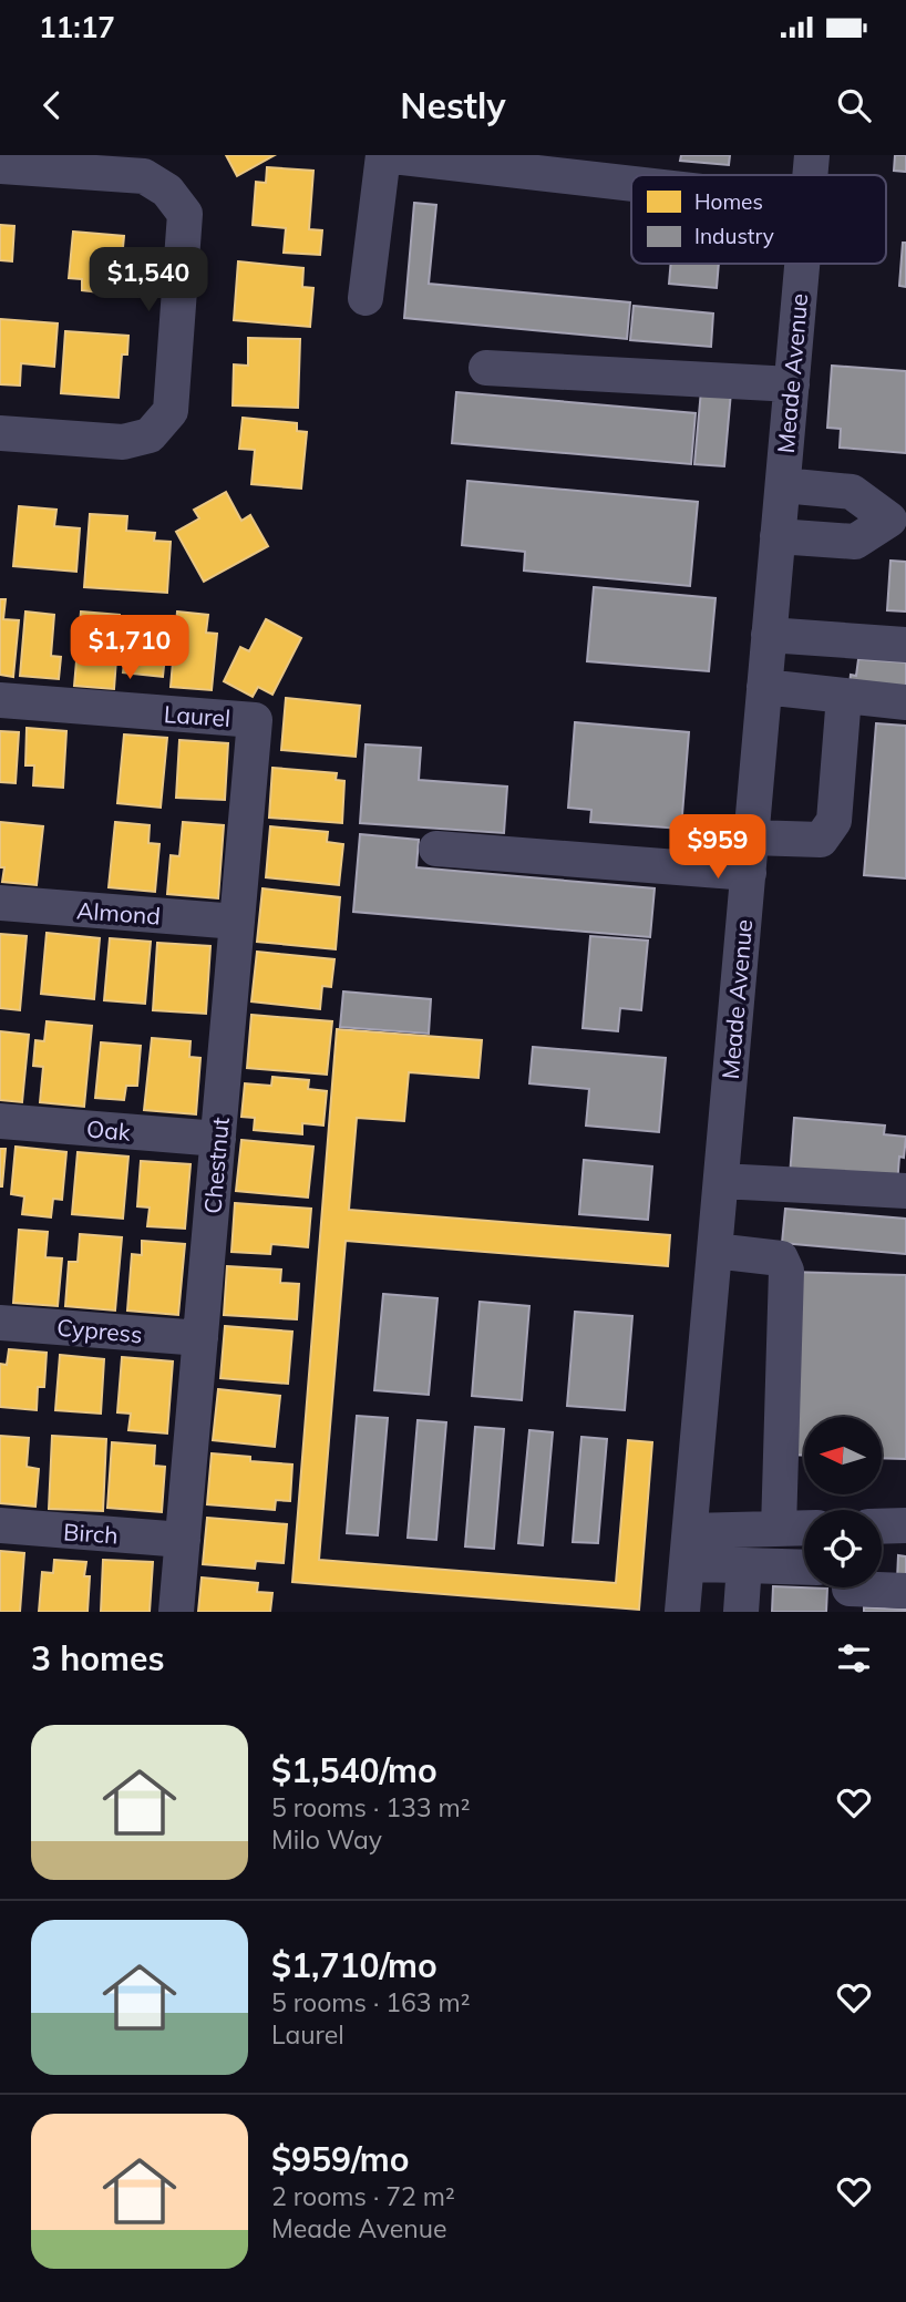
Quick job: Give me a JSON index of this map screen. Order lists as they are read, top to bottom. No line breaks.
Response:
{"streets":{"street":["Meade Avenue","Laurel","Almond","Oak","Chestnut","Cypress","Birch"]},"crossings":[["Laurel","Chestnut"],["Almond","Chestnut"],["Oak","Chestnut"],["Chestnut","Cypress"],["Chestnut","Birch"]],"legend":["Homes","Industry"],"north":"left","page":{"status":"11:17","header":"Nestly","price":["$1,540","$1,710","$959"],"heading":"3 homes","list":[{"name":"$1,540/mo","note":"5 rooms · 133 m² · Milo Way"},{"name":"$1,710/mo","note":"5 rooms · 163 m² · Laurel"},{"name":"$959/mo","note":"2 rooms · 72 m² · Meade Avenue"}]}}
